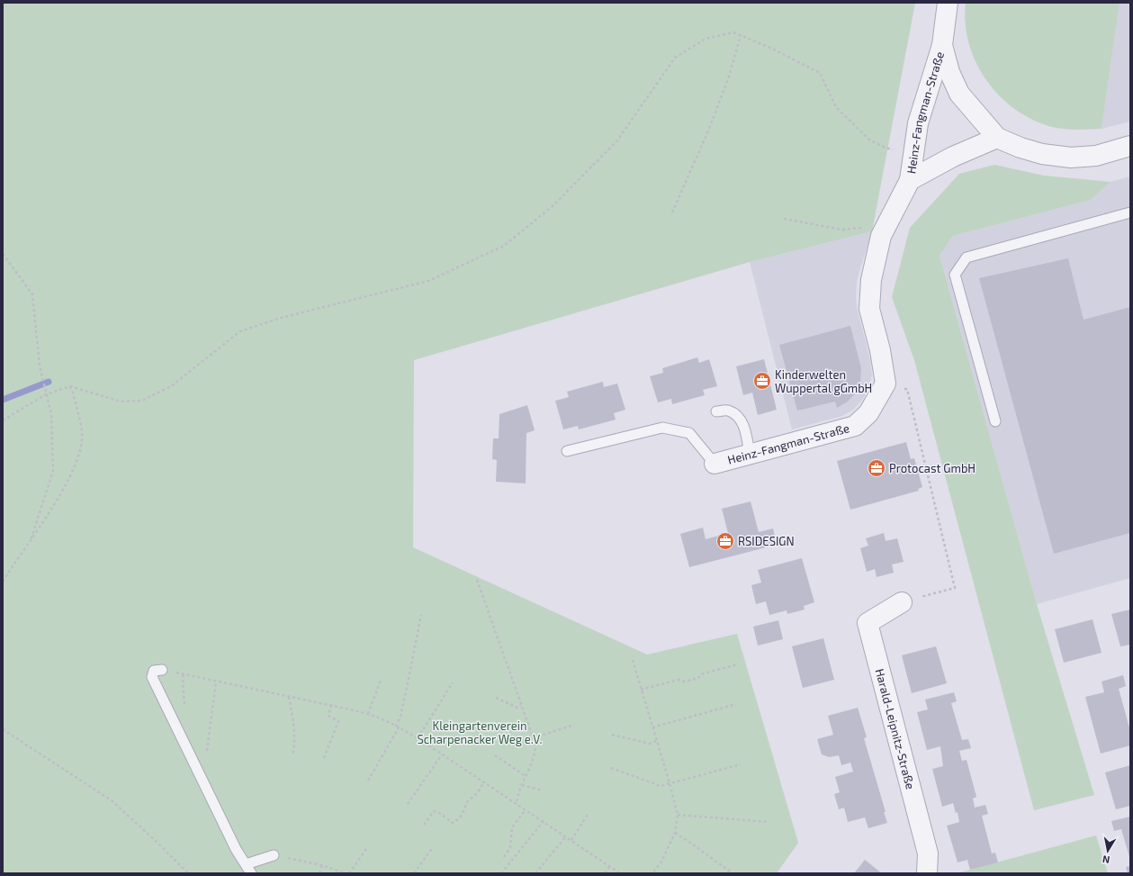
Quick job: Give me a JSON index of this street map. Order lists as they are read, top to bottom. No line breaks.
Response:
{"streets":{"street":["Heinz-Fangman-Straße","Harald-Leipnitz-Straße"]},"parks":["Kleingartenverein Scharpenacker Weg e.V."],"places":{"office":["Kinderwelten Wuppertal gGmbH","Protocast GmbH","RSIDESIGN"]},"north":"bottom"}
